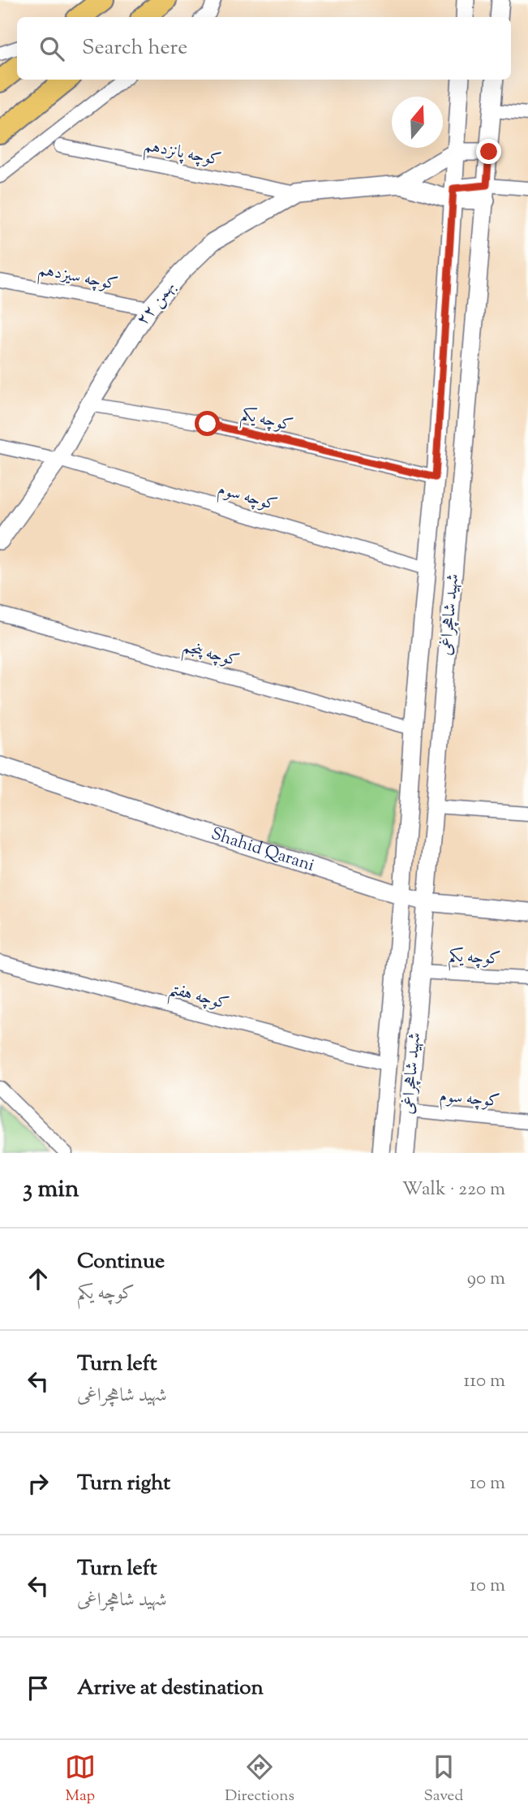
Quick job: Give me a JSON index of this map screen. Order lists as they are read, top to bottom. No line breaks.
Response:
{"streets":{"street":["کوچه پانزدهم","کوچه سیزدهم","۲۲ بهمن","کوچه یکم","کوچه سوم","شهید شاهچراغی","کوچه پنجم","Shahid Qarani","کوچه هفتم"]},"crossings":[["کوچه پانزدهم","۲۲ بهمن"],["کوچه سیزدهم","۲۲ بهمن"],["۲۲ بهمن","کوچه یکم"],["۲۲ بهمن","کوچه سوم"],["کوچه یکم","شهید شاهچراغی"],["کوچه سوم","شهید شاهچراغی"],["شهید شاهچراغی","کوچه پنجم"],["شهید شاهچراغی","Shahid Qarani"],["شهید شاهچراغی","کوچه هفتم"]],"north":"top","page":{"search":"Search here","heading":["3 min","Walk · 220 m"],"list":[["Continue","کوچه یکم","90 m"],["Turn left","شهید شاهچراغی","110 m"],["Turn right","10 m"],["Turn left","شهید شاهچراغی","10 m"],"Arrive at destination"],"nav":["Map","Directions","Saved"]}}
